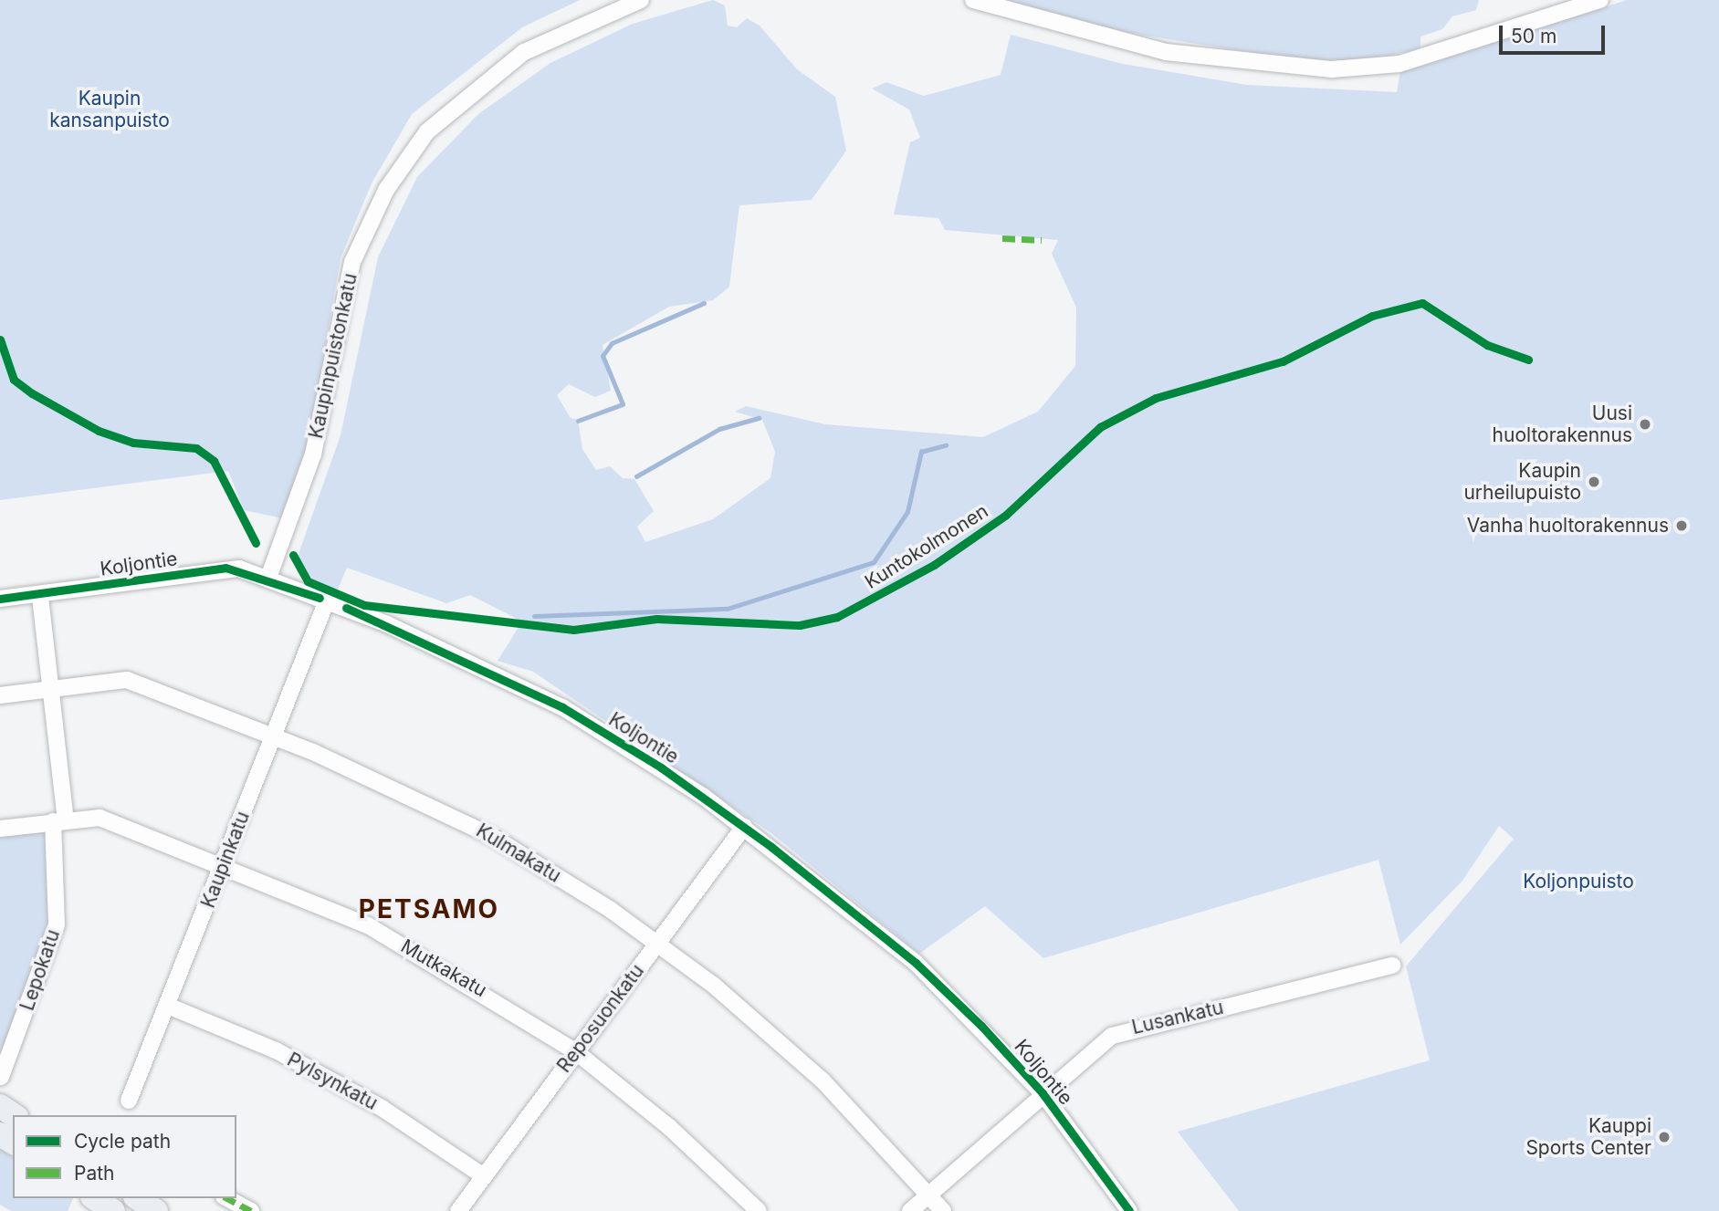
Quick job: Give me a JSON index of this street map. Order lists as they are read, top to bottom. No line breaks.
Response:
{"streets":{"street":["Kaupinpuistonkatu","Koljontie","Kulmakatu","Kaupinkatu","Mutkakatu","Lepokatu","Lusankatu","Reposuonkatu","Pylsynkatu"],"cycle path":["Kuntokolmonen"]},"crossings":[["Kaupinpuistonkatu","Koljontie"],["Koljontie","Kaupinkatu"],["Koljontie","Lepokatu"],["Koljontie","Lusankatu"],["Koljontie","Reposuonkatu"],["Kulmakatu","Kaupinkatu"],["Kulmakatu","Lepokatu"],["Kulmakatu","Lusankatu"],["Kulmakatu","Reposuonkatu"],["Kaupinkatu","Mutkakatu"],["Kaupinkatu","Pylsynkatu"],["Mutkakatu","Lepokatu"],["Mutkakatu","Reposuonkatu"],["Reposuonkatu","Pylsynkatu"]],"districts":["PETSAMO"],"parks":["Kaupin kansanpuisto","Koljonpuisto"],"places":["Uusi huoltorakennus","Kaupin urheilupuisto","Vanha huoltorakennus","Kauppi Sports Center"],"legend":["Cycle path","Path"],"scale_bar":"50 m"}
